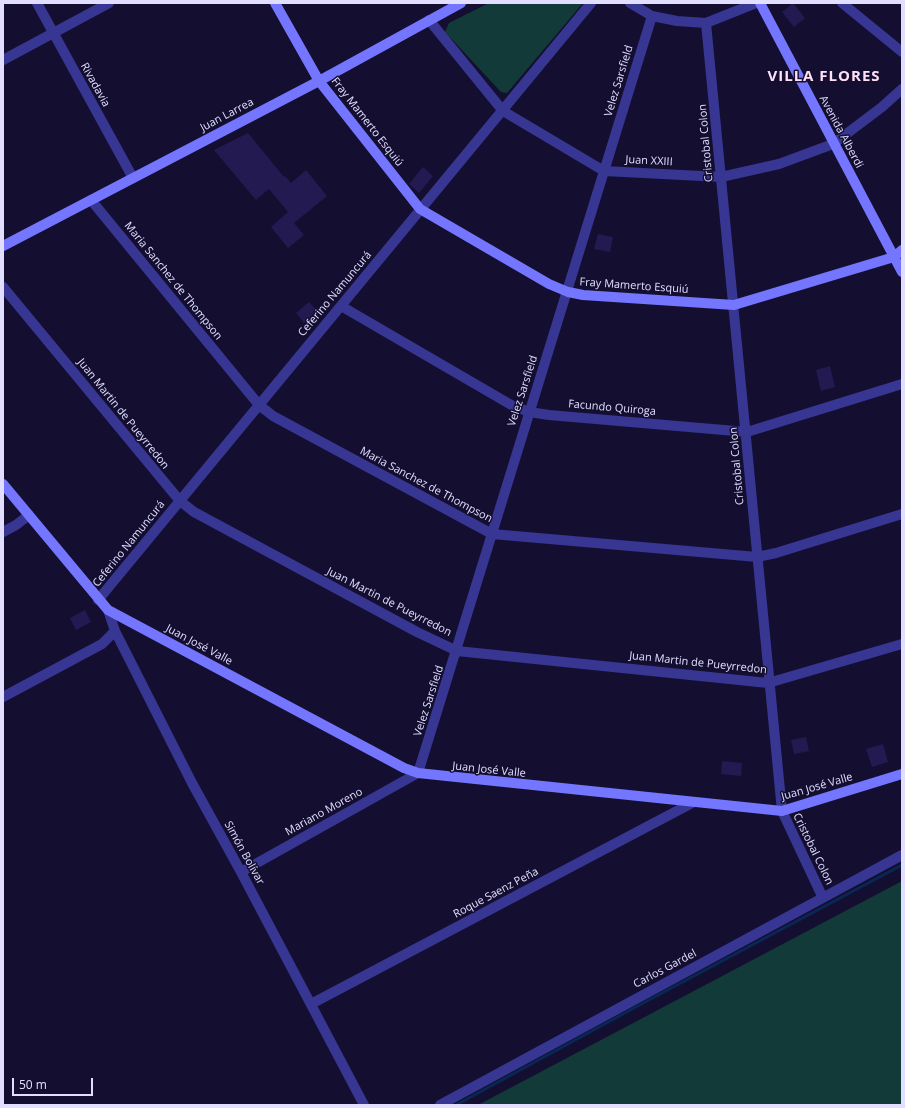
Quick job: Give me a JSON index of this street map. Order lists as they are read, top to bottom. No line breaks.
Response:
{"streets":{"street":["Velez Sarsfield","Rivadavia","Juan Larrea","Fray Mamerto Esquiú","Avenida Alberdi","Cristobal Colon","Juan XXIII","Maria Sanchez de Thompson","Ceferino Namuncurá","Facundo Quiroga","Juan Martin de Pueyrredon","Juan José Valle","Mariano Moreno","Simón Bolívar","Roque Saenz Peña","Carlos Gardel"]},"crossings":[["Velez Sarsfield","Fray Mamerto Esquiú"],["Velez Sarsfield","Juan XXIII"],["Velez Sarsfield","Maria Sanchez de Thompson"],["Velez Sarsfield","Facundo Quiroga"],["Velez Sarsfield","Juan Martin de Pueyrredon"],["Velez Sarsfield","Juan José Valle"],["Velez Sarsfield","Mariano Moreno"],["Rivadavia","Juan Larrea"],["Juan Larrea","Fray Mamerto Esquiú"],["Juan Larrea","Juan XXIII"],["Juan Larrea","Maria Sanchez de Thompson"],["Fray Mamerto Esquiú","Avenida Alberdi"],["Fray Mamerto Esquiú","Cristobal Colon"],["Fray Mamerto Esquiú","Ceferino Namuncurá"],["Avenida Alberdi","Juan XXIII"],["Cristobal Colon","Juan XXIII"],["Cristobal Colon","Maria Sanchez de Thompson"],["Cristobal Colon","Facundo Quiroga"],["Cristobal Colon","Juan Martin de Pueyrredon"],["Cristobal Colon","Juan José Valle"],["Cristobal Colon","Carlos Gardel"],["Juan XXIII","Ceferino Namuncurá"],["Maria Sanchez de Thompson","Ceferino Namuncurá"],["Ceferino Namuncurá","Facundo Quiroga"],["Ceferino Namuncurá","Juan Martin de Pueyrredon"],["Ceferino Namuncurá","Juan José Valle"],["Juan José Valle","Mariano Moreno"],["Juan José Valle","Simón Bolívar"],["Juan José Valle","Roque Saenz Peña"],["Mariano Moreno","Simón Bolívar"],["Simón Bolívar","Roque Saenz Peña"]],"districts":["VILLA FLORES"],"scale_bar":"50 m"}
